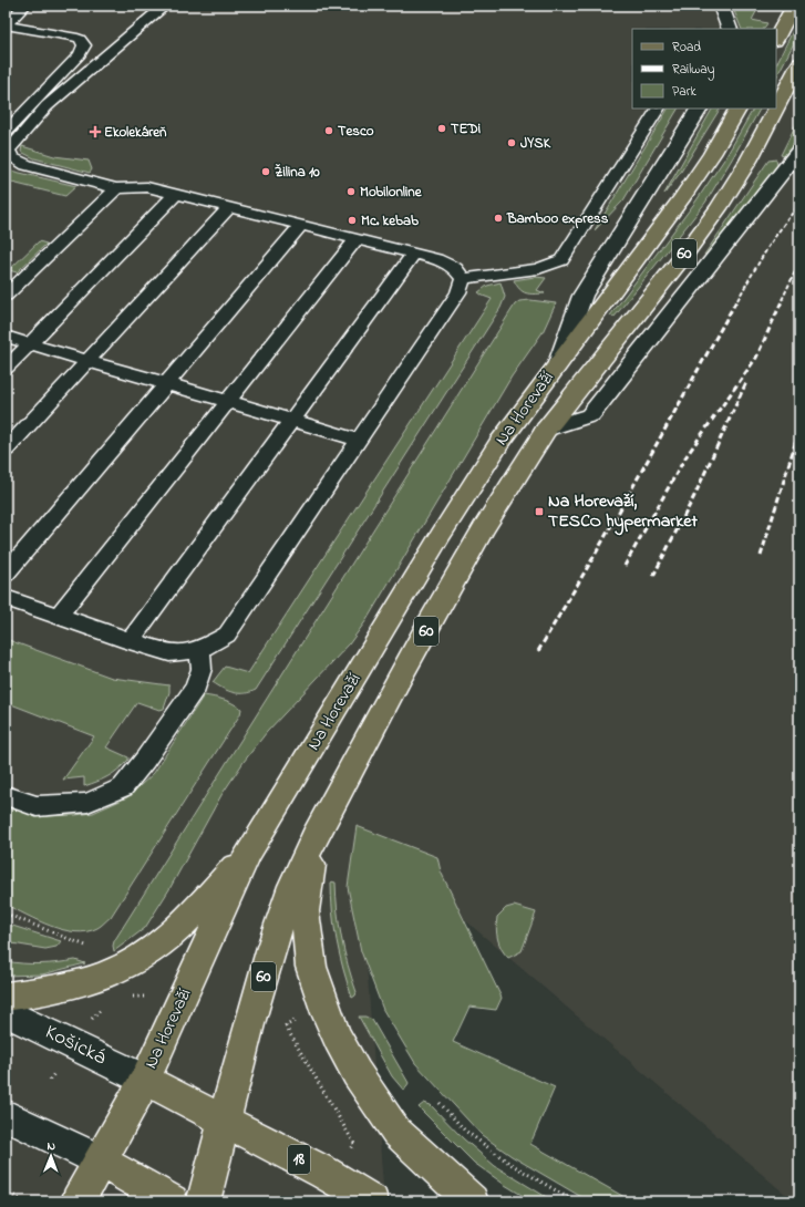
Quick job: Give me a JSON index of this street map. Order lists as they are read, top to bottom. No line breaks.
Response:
{"streets":{"main road":["60","Na Horevaží","18"],"street":["Košická"]},"crossings":[["60","Na Horevaží"],["60","Košická"],["60","18"],["Na Horevaží","Košická"],["Na Horevaží","18"],["Košická","18"]],"places":{"other":["TEDi","Tesco","JYSK","Žilina 10","Mobilonline","Bamboo express","Mc. kebab"],"health":["Ekolekáreň"],"transit":["Na Horevaží, TESCO hypermarket"]},"legend":["Road","Railway","Park"],"north":"top"}
